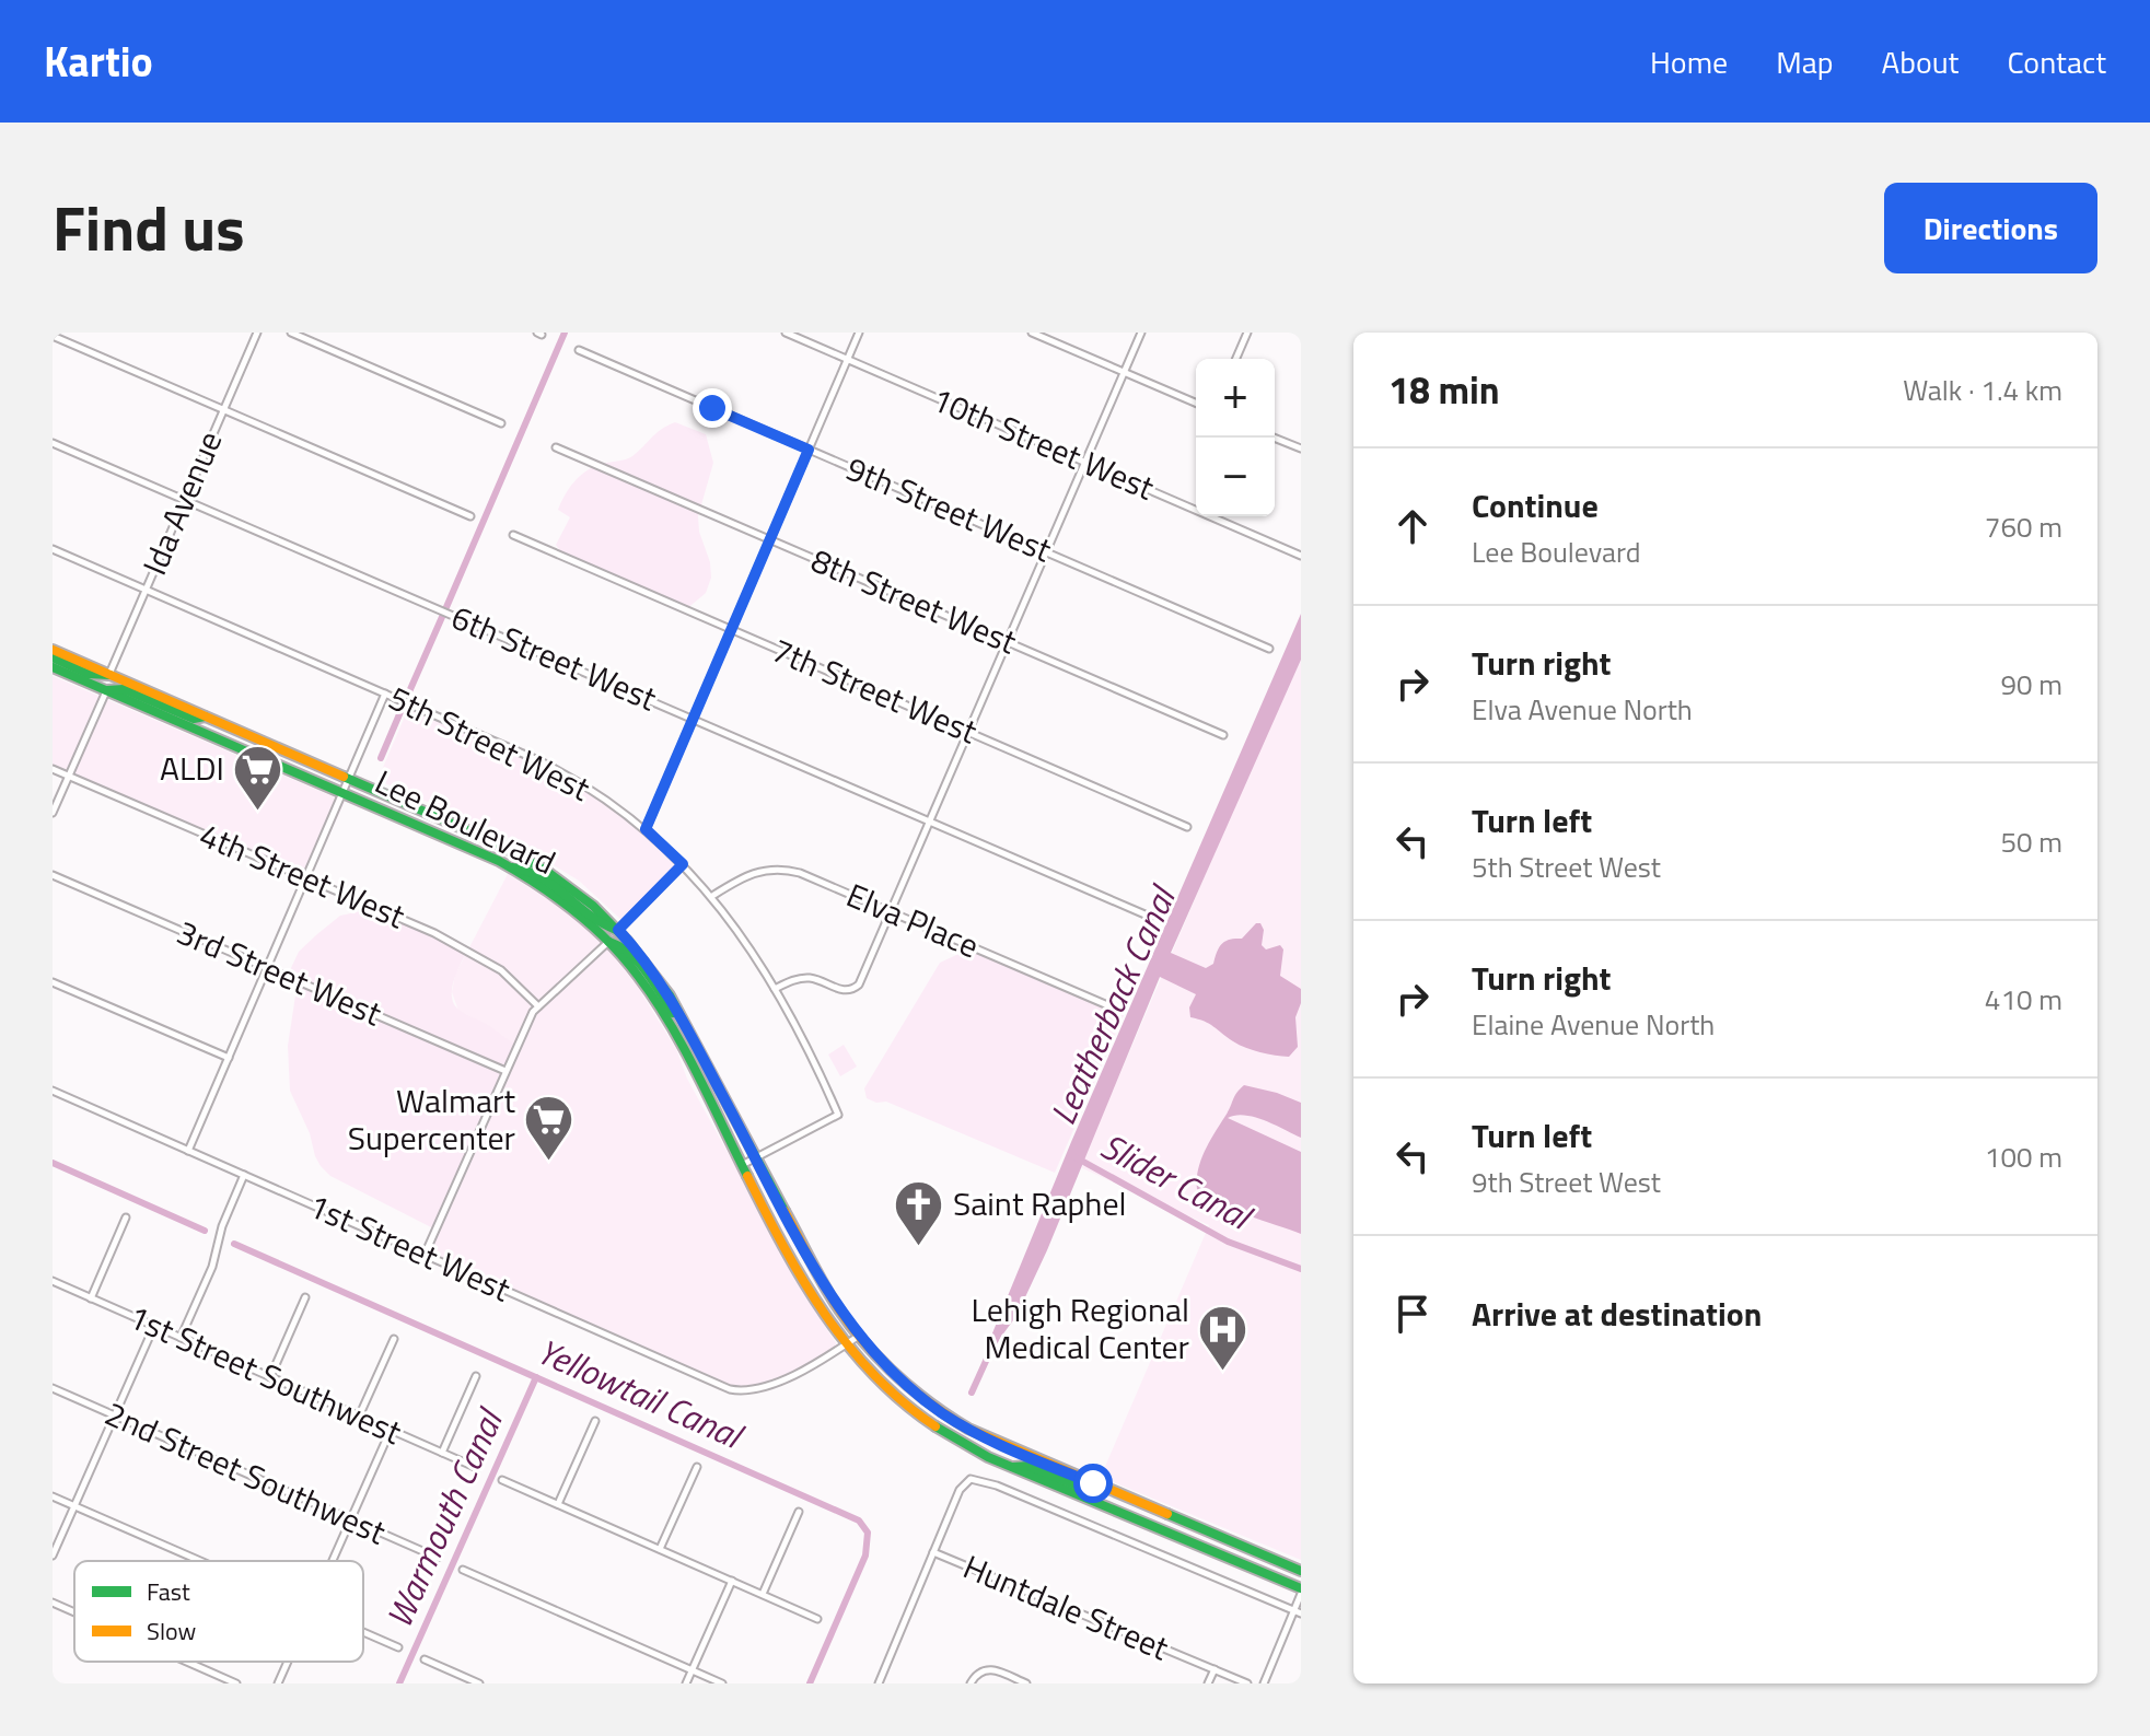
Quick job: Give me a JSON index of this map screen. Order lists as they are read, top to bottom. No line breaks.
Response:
{"streets":{"main road":["Lee Boulevard"],"street":["10th Street West","Ida Avenue","9th Street West","8th Street West","6th Street West","7th Street West","5th Street West","4th Street West","Elva Place","3rd Street West","1st Street West","1st Street Southwest","2nd Street Southwest","Huntdale Street"]},"crossings":[["Ida Avenue","6th Street West"],["Ida Avenue","5th Street West"],["Ida Avenue","Lee Boulevard"],["5th Street West","Lee Boulevard"],["5th Street West","Elva Place"],["Lee Boulevard","1st Street West"]],"water":["Leatherback Canal","Slider Canal","Yellowtail Canal","Warmouth Canal"],"places":{"supermarket":["ALDI","Walmart Supercenter"],"church":["Saint Raphel"],"hospital":["Lehigh Regional Medical Center"]},"legend":["Fast","Slow"],"page":{"header":"Kartio","nav":["Home","Map","About","Contact"],"title":"Find us","buttons":"Directions","heading":["18 min","Walk · 1.4 km"],"map_buttons":["+","−"],"list":[["Continue","Lee Boulevard","760 m"],["Turn right","Elva Avenue North","90 m"],["Turn left","5th Street West","50 m"],["Turn right","Elaine Avenue North","410 m"],["Turn left","9th Street West","100 m"],"Arrive at destination"]}}
